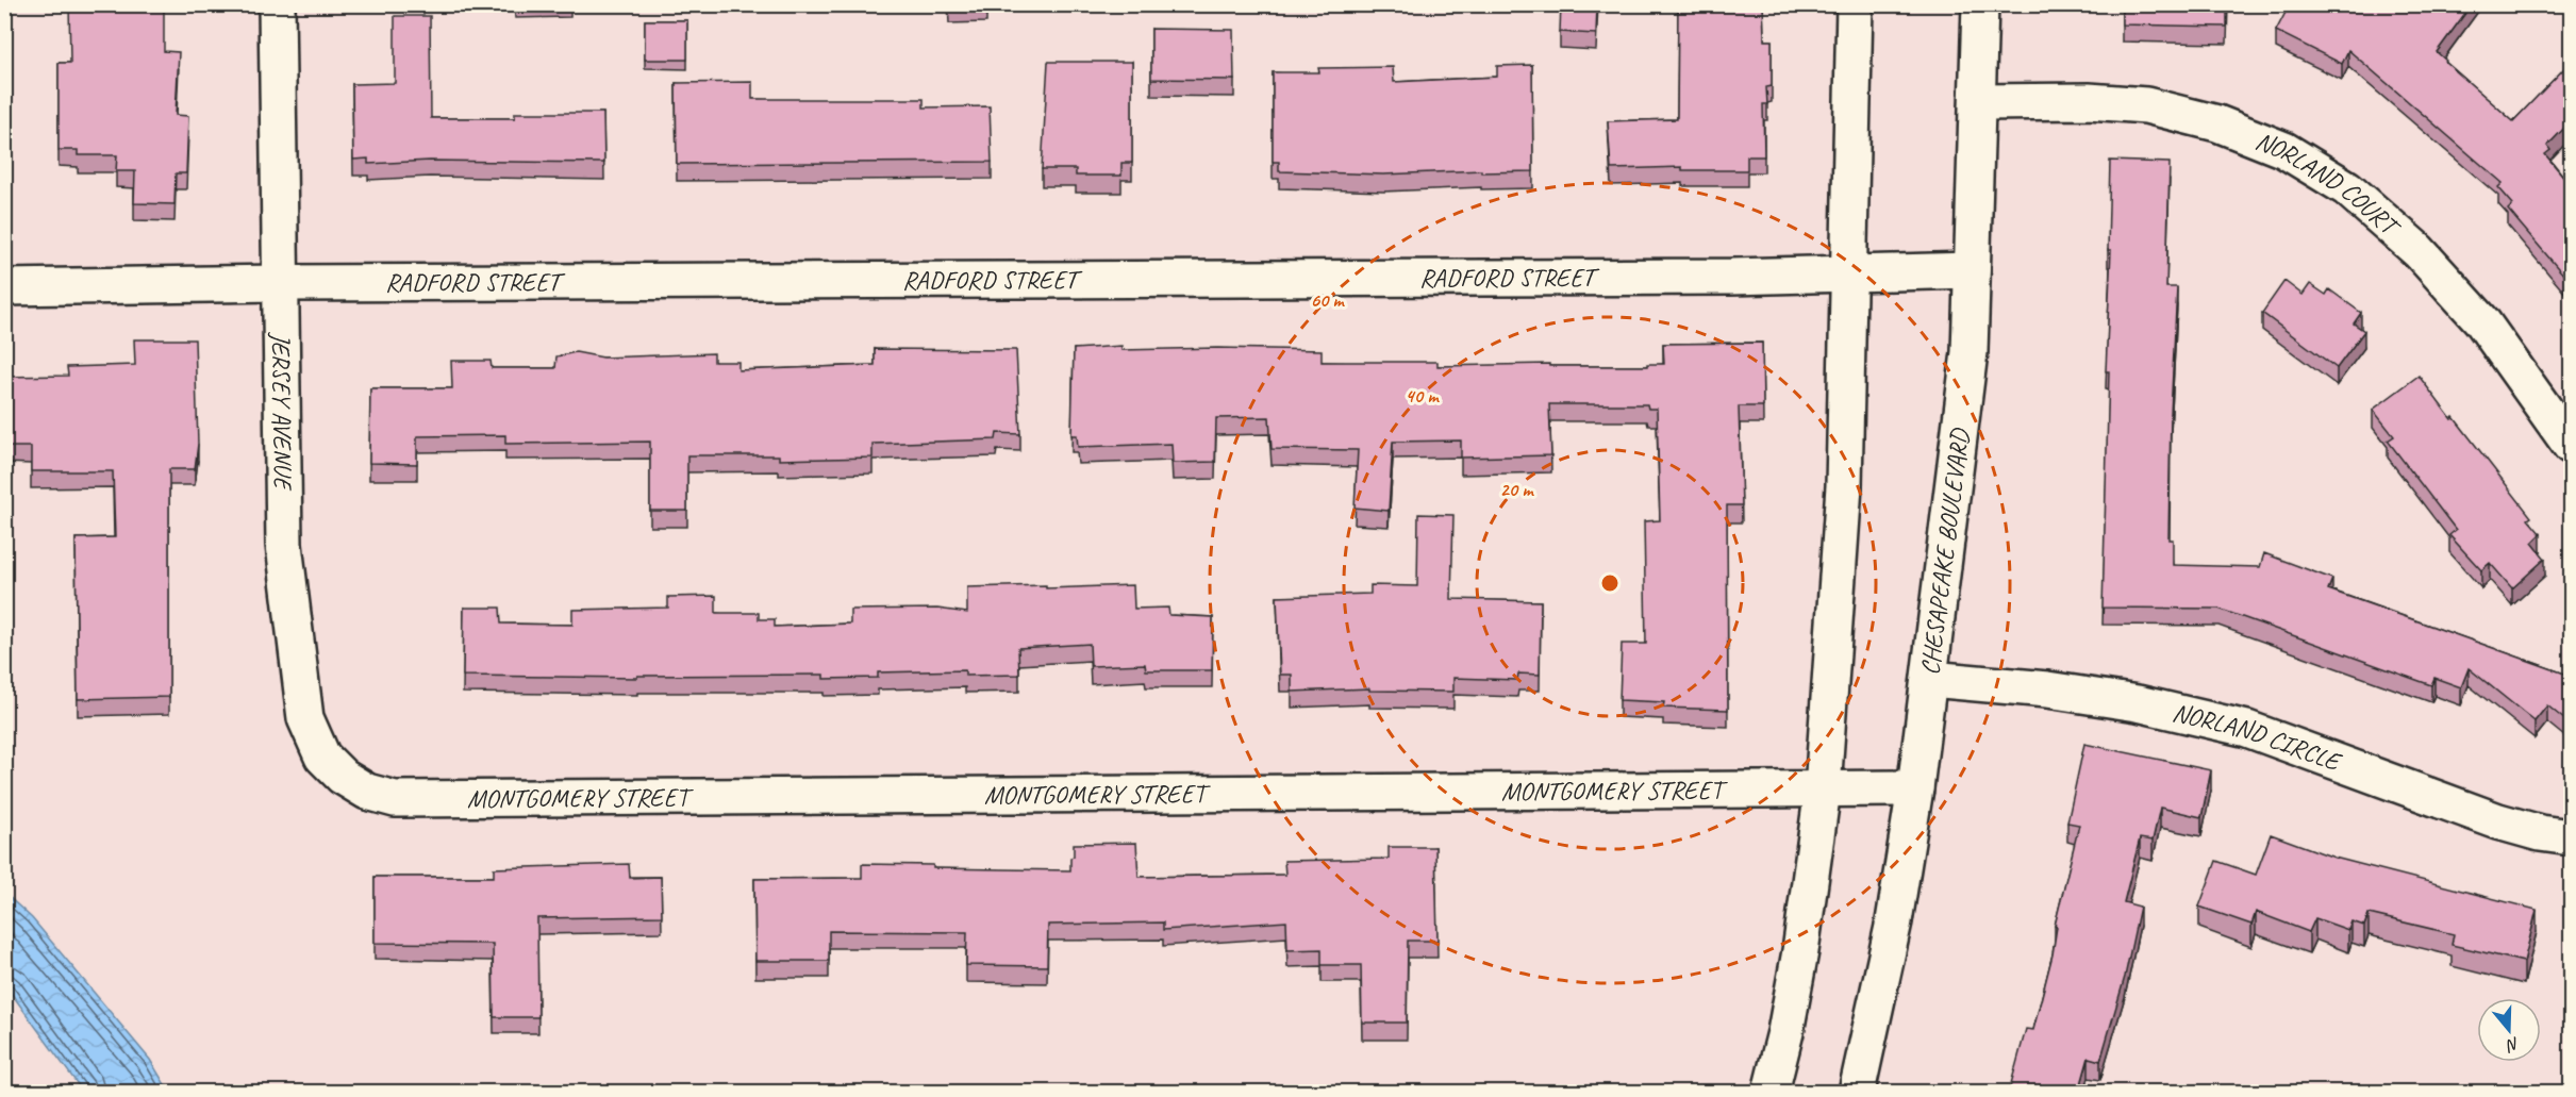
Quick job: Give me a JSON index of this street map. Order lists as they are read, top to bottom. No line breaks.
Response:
{"streets":{"street":["NORLAND COURT","RADFORD STREET","JERSEY AVENUE","CHESAPEAKE BOULEVARD","NORLAND CIRCLE","MONTGOMERY STREET"]},"crossings":[["NORLAND COURT","CHESAPEAKE BOULEVARD"],["RADFORD STREET","JERSEY AVENUE"],["RADFORD STREET","CHESAPEAKE BOULEVARD"],["JERSEY AVENUE","MONTGOMERY STREET"],["CHESAPEAKE BOULEVARD","NORLAND CIRCLE"]],"north":"bottom","rings":["60 m","40 m","20 m"]}
